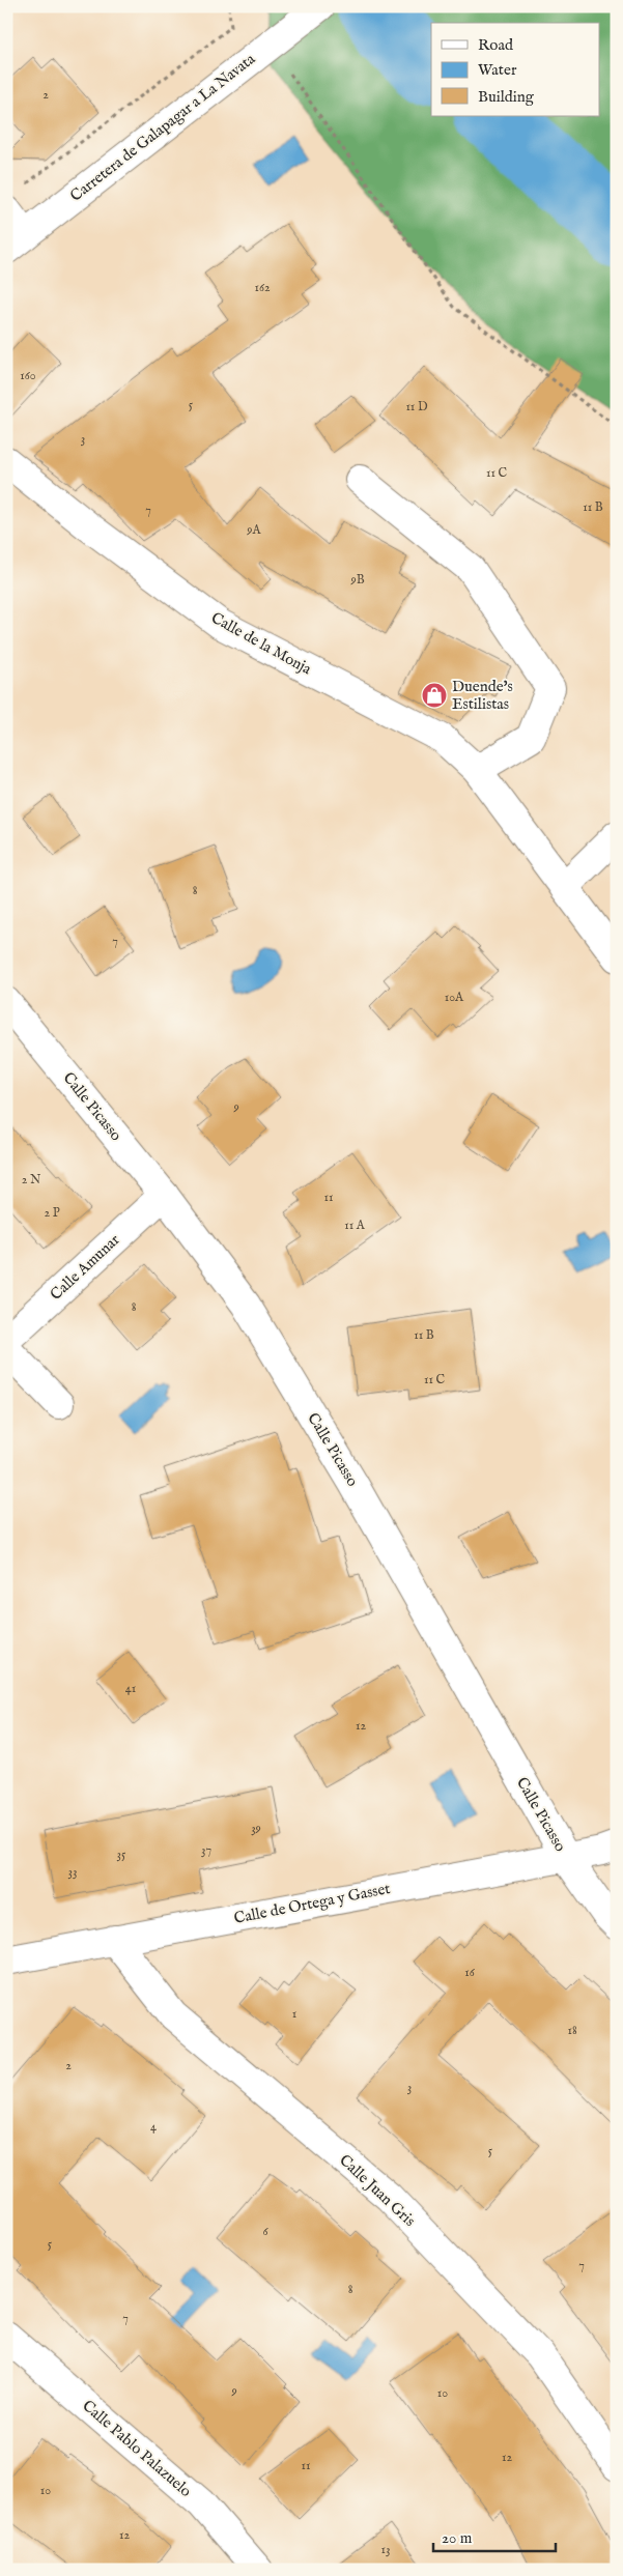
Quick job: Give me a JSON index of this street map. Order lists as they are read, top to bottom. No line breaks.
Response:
{"streets":{"street":["Carretera de Galapagar a La Navata","Calle de la Monja","Calle Picasso","Calle Amunar","Calle de Ortega y Gasset","Calle Juan Gris","Calle Pablo Palazuelo"]},"crossings":[["Calle Picasso","Calle Amunar"],["Calle Picasso","Calle de Ortega y Gasset"],["Calle de Ortega y Gasset","Calle Juan Gris"]],"places":{"shop":["Duende's Estilistas"]},"house_numbers":["2","162","160","5","11 D","3","11 C","11 B","7","9A","9B","8","7","10A","9","2 N","11","2 P","11 A","8","11 B","11 C","41","12","39","37","35","33","16","1","18","2","3","4","5","6","5","7","8","7","9","10","12","11","10","12","13"],"legend":["Road","Water","Building"],"scale_bar":"20 m"}
